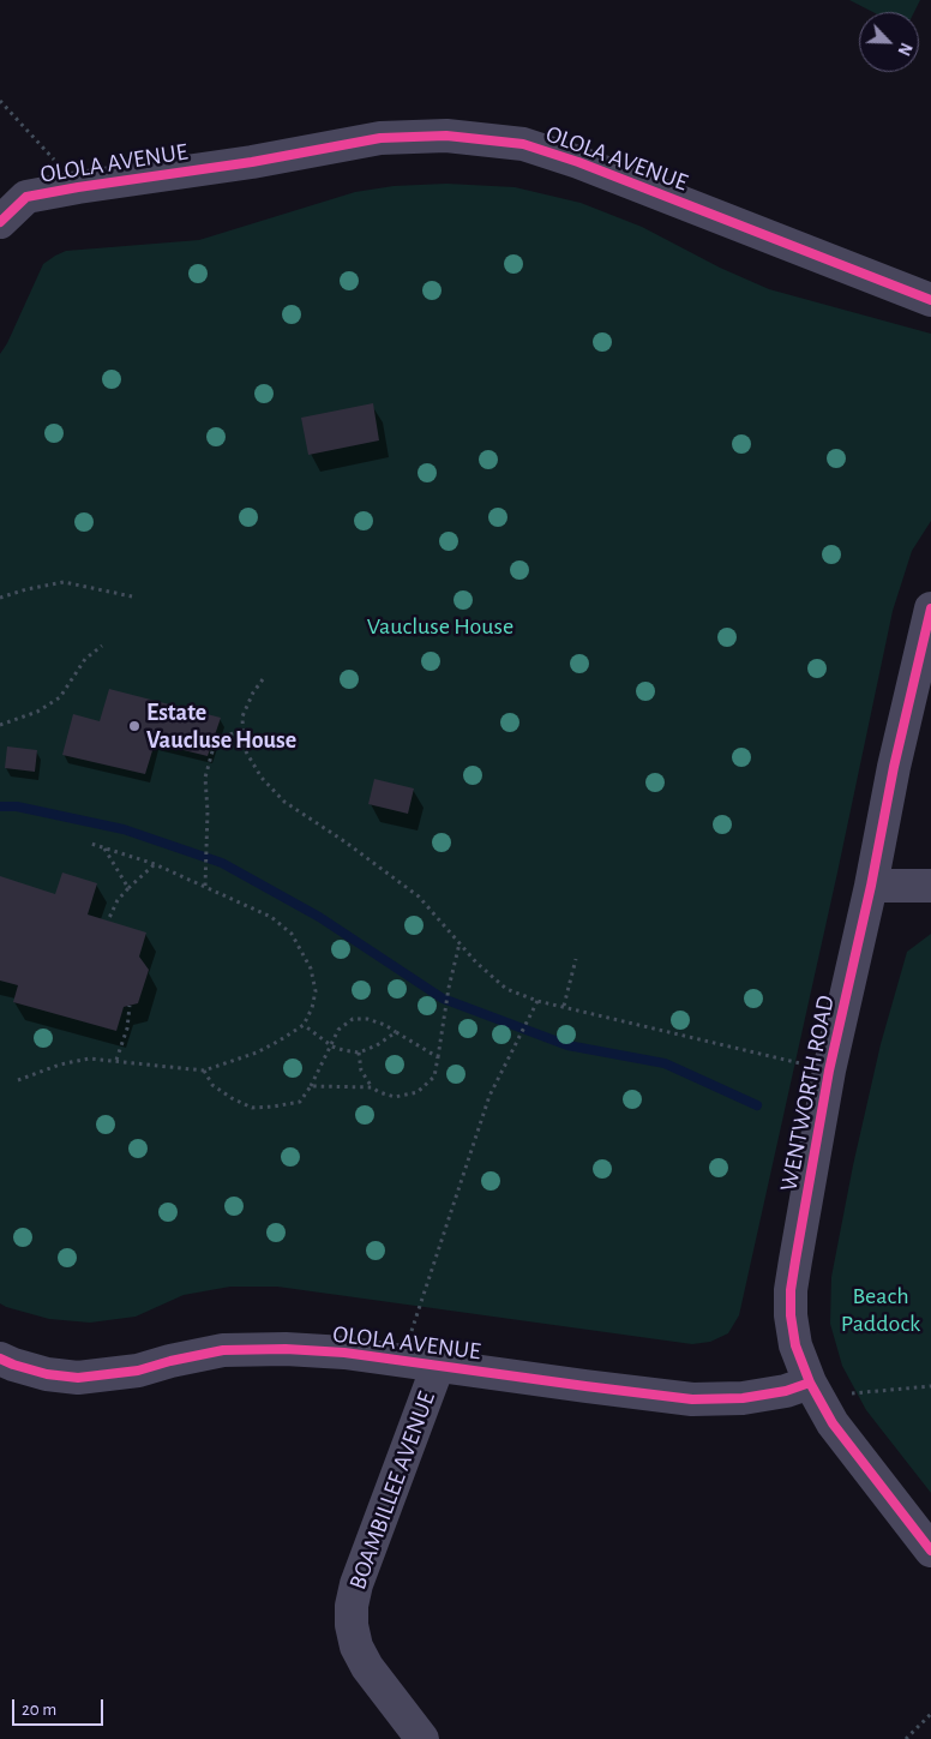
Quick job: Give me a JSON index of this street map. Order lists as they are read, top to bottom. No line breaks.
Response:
{"streets":{"street":["OLOLA AVENUE","WENTWORTH ROAD","BOAMBILLEE AVENUE"]},"crossings":[["OLOLA AVENUE","WENTWORTH ROAD"],["OLOLA AVENUE","BOAMBILLEE AVENUE"]],"parks":["Vaucluse House","Beach Paddock"],"places":["Estate Vaucluse House"],"scale_bar":"20 m","north":"bottom right"}
